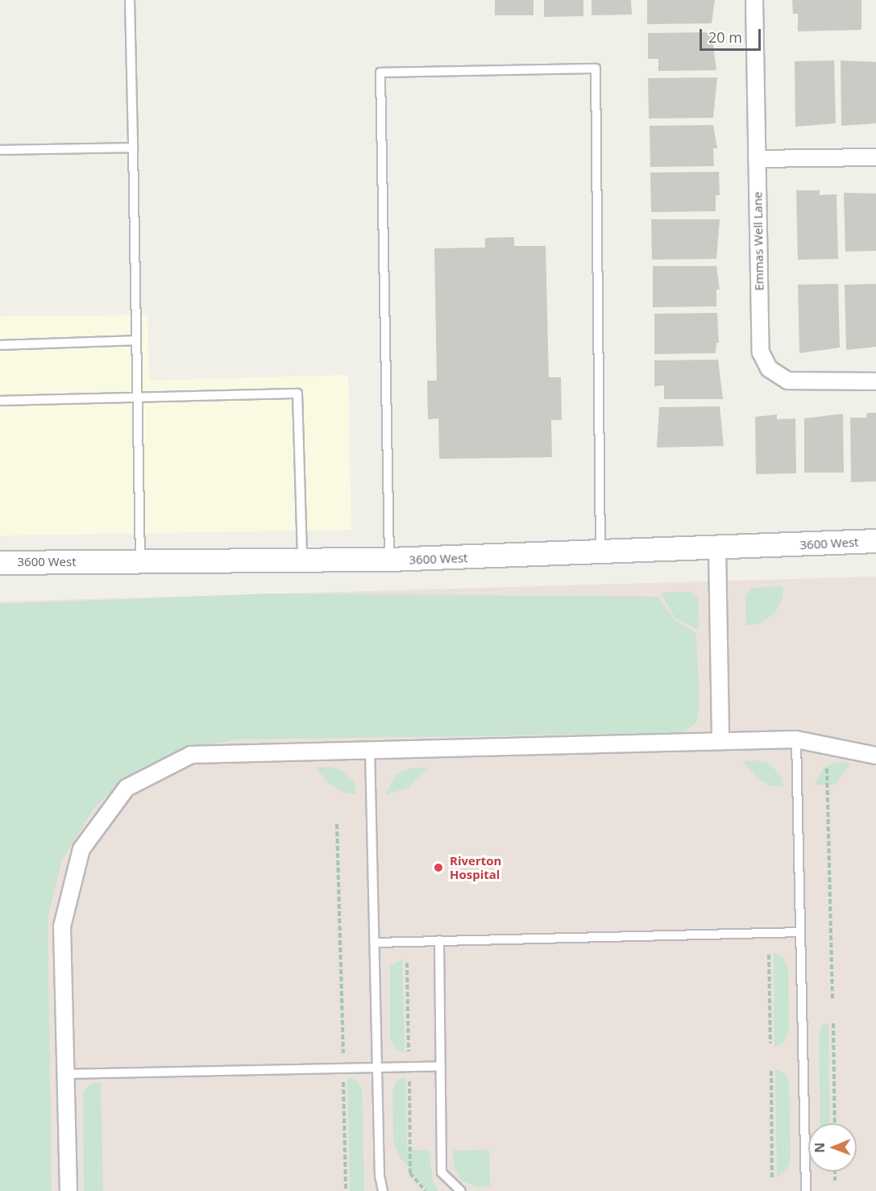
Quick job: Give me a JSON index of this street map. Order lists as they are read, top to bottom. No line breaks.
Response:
{"streets":{"main road":["3600 West"],"street":["Emmas Well Lane"]},"places":["Riverton Hospital"],"scale_bar":"20 m","north":"left"}
